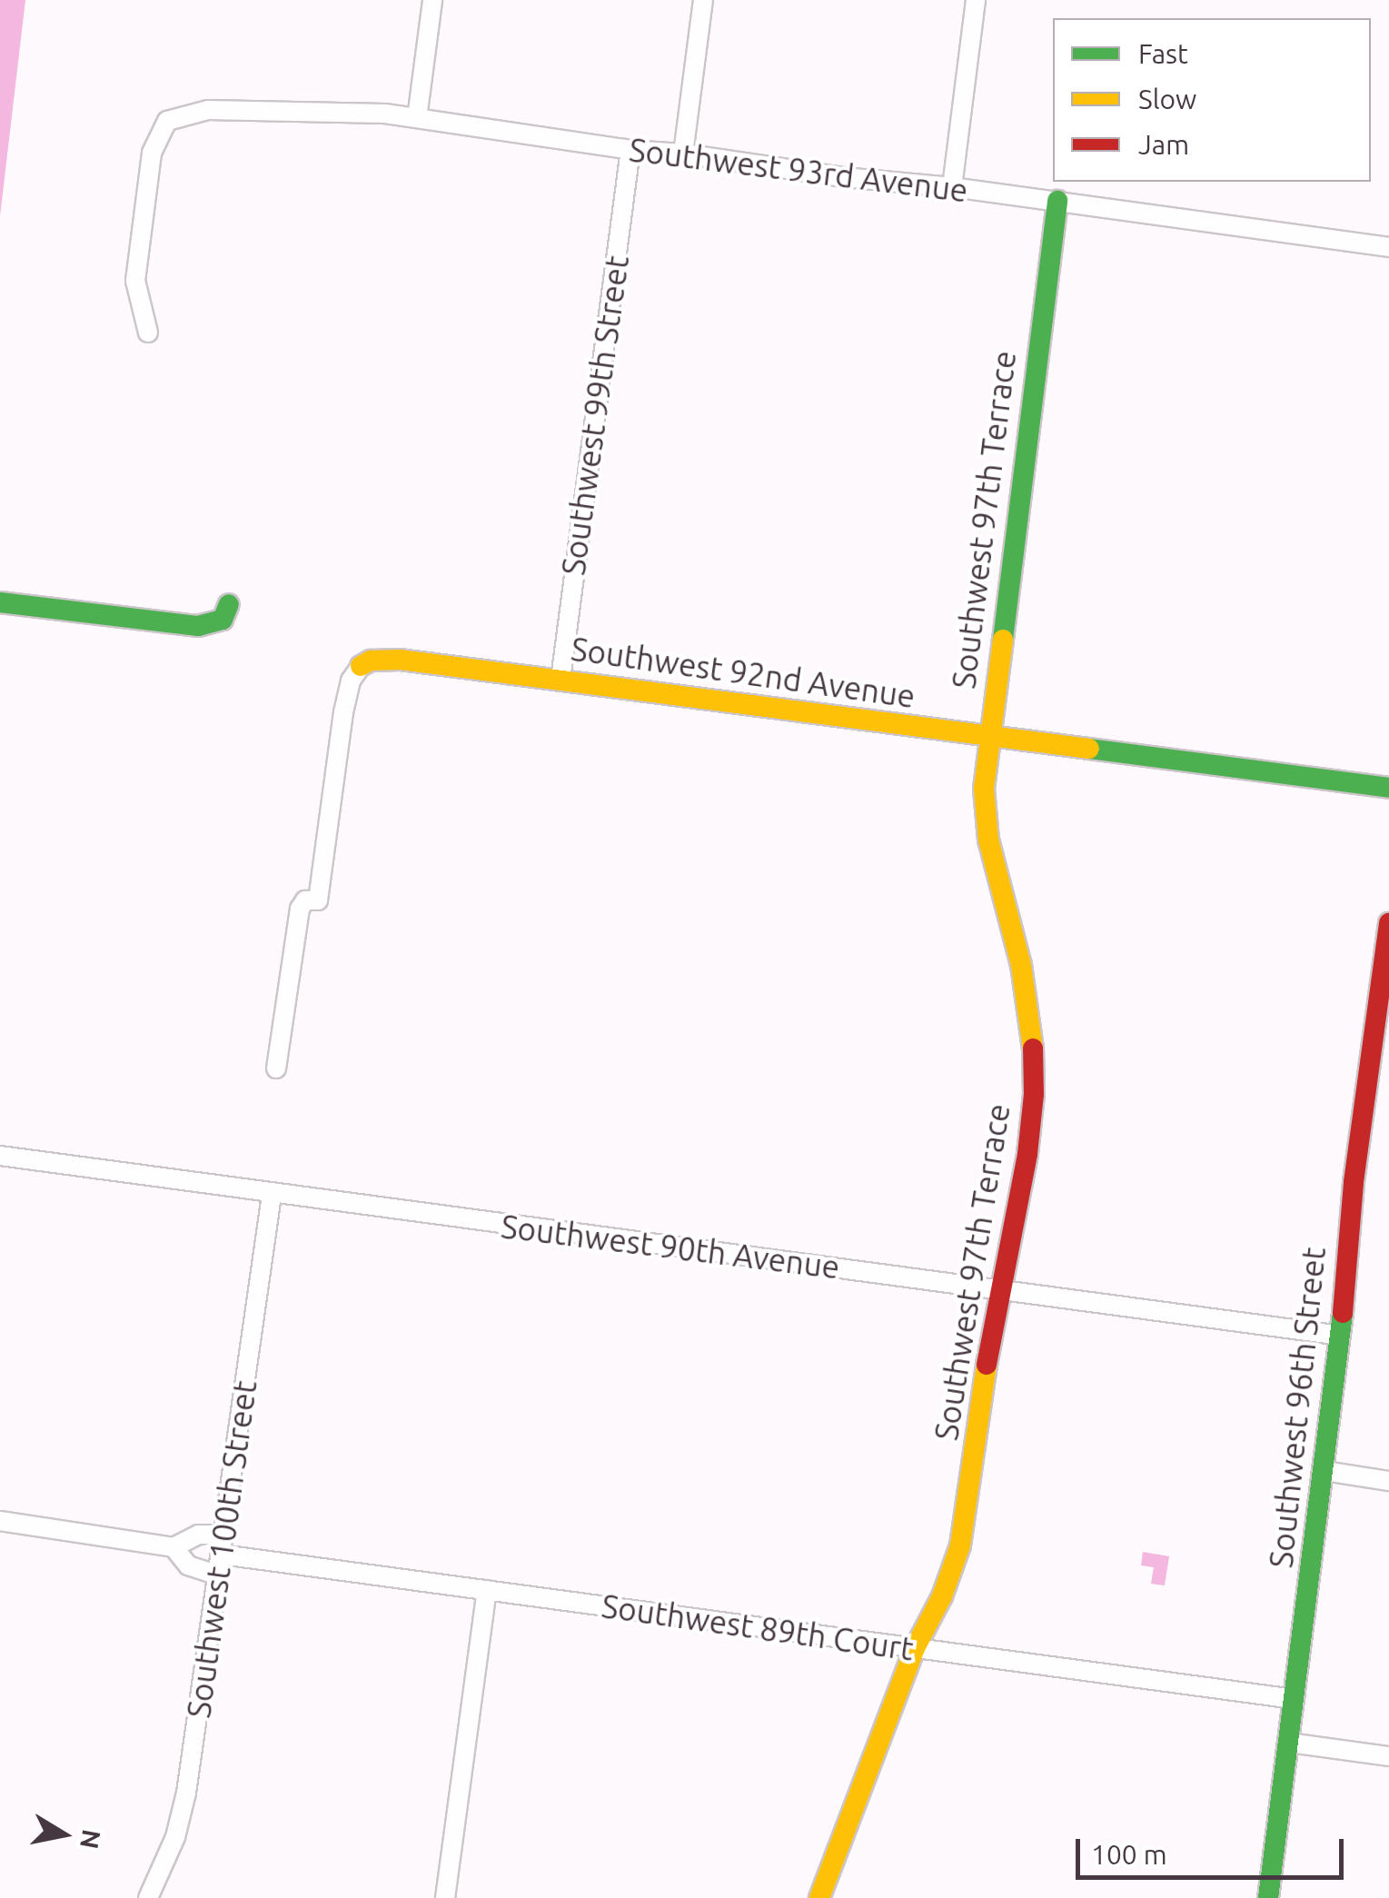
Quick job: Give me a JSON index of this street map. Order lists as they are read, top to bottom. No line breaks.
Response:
{"streets":{"street":["Southwest 93rd Avenue","Southwest 99th Street","Southwest 97th Terrace","Southwest 92nd Avenue","Southwest 90th Avenue","Southwest 96th Street","Southwest 100th Street","Southwest 89th Court"]},"crossings":[["Southwest 93rd Avenue","Southwest 99th Street"],["Southwest 93rd Avenue","Southwest 97th Terrace"],["Southwest 99th Street","Southwest 92nd Avenue"],["Southwest 97th Terrace","Southwest 92nd Avenue"],["Southwest 97th Terrace","Southwest 90th Avenue"],["Southwest 97th Terrace","Southwest 89th Court"],["Southwest 90th Avenue","Southwest 96th Street"],["Southwest 90th Avenue","Southwest 100th Street"],["Southwest 96th Street","Southwest 89th Court"],["Southwest 100th Street","Southwest 89th Court"]],"legend":["Fast","Slow","Jam"],"scale_bar":"100 m","north":"right"}
